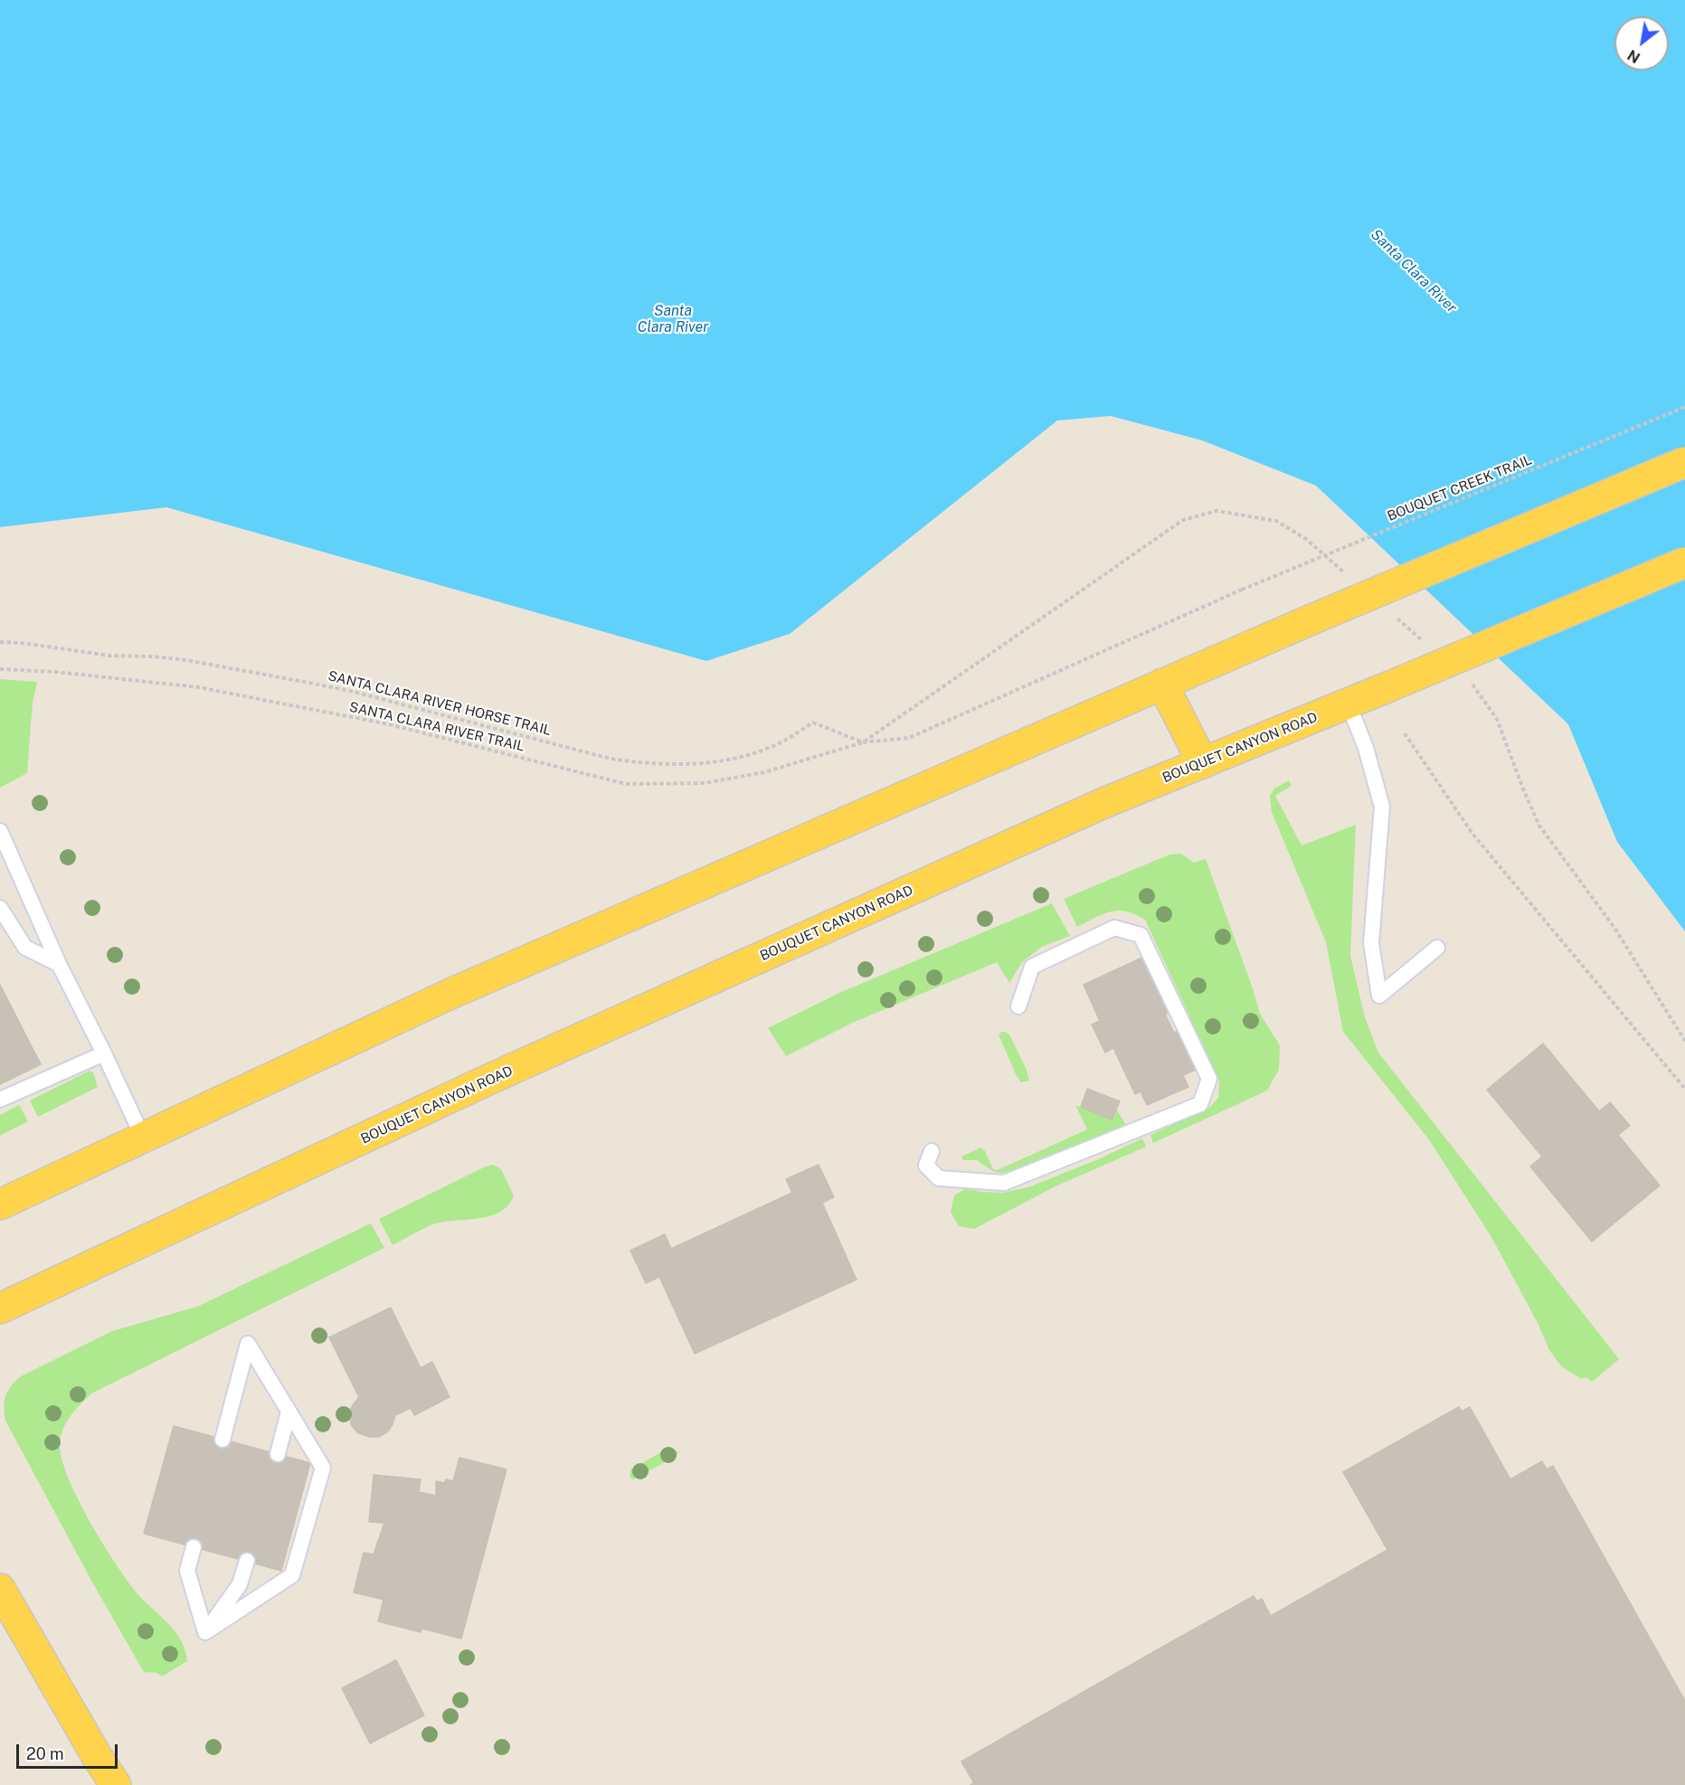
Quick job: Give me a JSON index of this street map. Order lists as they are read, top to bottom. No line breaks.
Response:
{"streets":{"main road":["BOUQUET CANYON ROAD"],"path":["BOUQUET CREEK TRAIL","SANTA CLARA RIVER HORSE TRAIL","SANTA CLARA RIVER TRAIL"]},"crossings":[["BOUQUET CREEK TRAIL","SANTA CLARA RIVER HORSE TRAIL"],["BOUQUET CREEK TRAIL","SANTA CLARA RIVER TRAIL"],["SANTA CLARA RIVER HORSE TRAIL","SANTA CLARA RIVER TRAIL"]],"water":["Santa Clara River"],"scale_bar":"20 m","north":"bottom left"}
